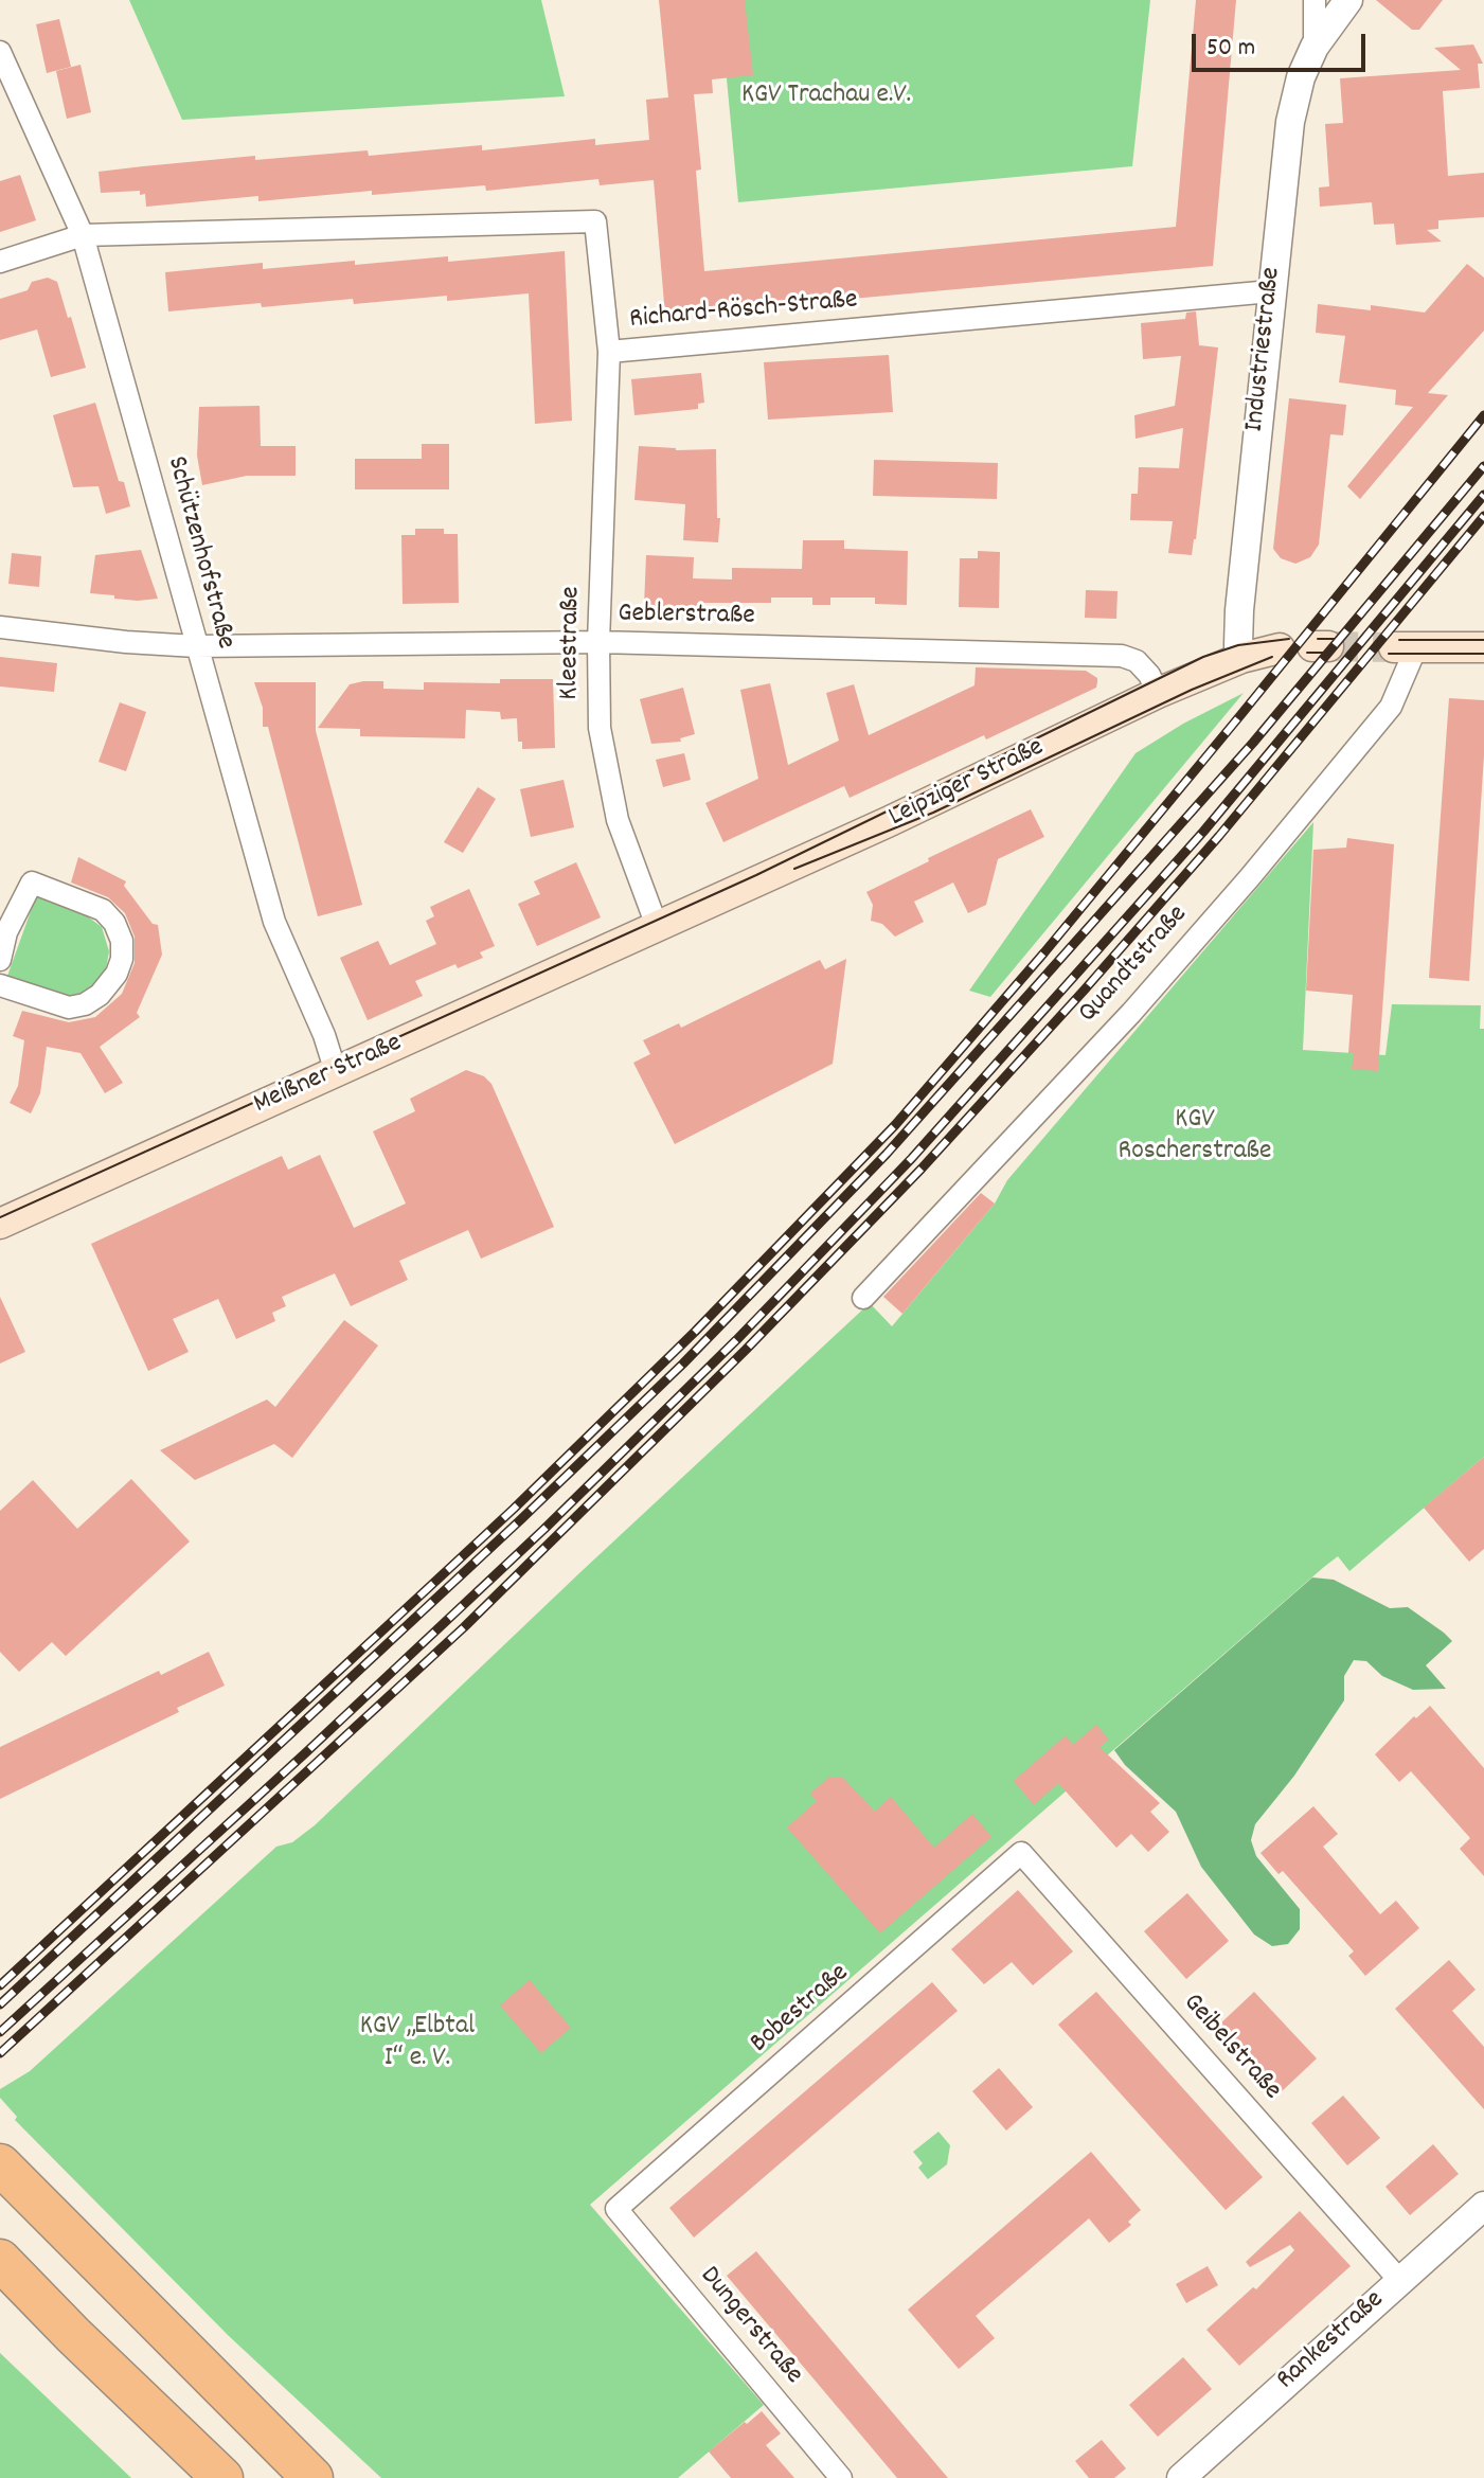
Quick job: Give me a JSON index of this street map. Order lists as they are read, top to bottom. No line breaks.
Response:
{"streets":{"main road":["Leipziger Straße","Meißner Straße"],"street":["Richard-Rösch-Straße","Industriestraße","Schützenhofstraße","Geblerstraße","Kleestraße","Quandtstraße","Bobestraße","Geibelstraße","Dungerstraße","Rankestraße"]},"crossings":[["Richard-Rösch-Straße","Industriestraße"],["Richard-Rösch-Straße","Schützenhofstraße"],["Richard-Rösch-Straße","Kleestraße"],["Industriestraße","Leipziger Straße"],["Schützenhofstraße","Geblerstraße"],["Schützenhofstraße","Meißner Straße"],["Geblerstraße","Kleestraße"],["Geblerstraße","Leipziger Straße"],["Kleestraße","Leipziger Straße"],["Kleestraße","Meißner Straße"],["Leipziger Straße","Meißner Straße"],["Bobestraße","Geibelstraße"],["Bobestraße","Dungerstraße"],["Geibelstraße","Rankestraße"]],"parks":["KGV Trachau e.V.","KGV Roscherstraße","KGV „Elbtal I“ e. V."],"scale_bar":"50 m"}
